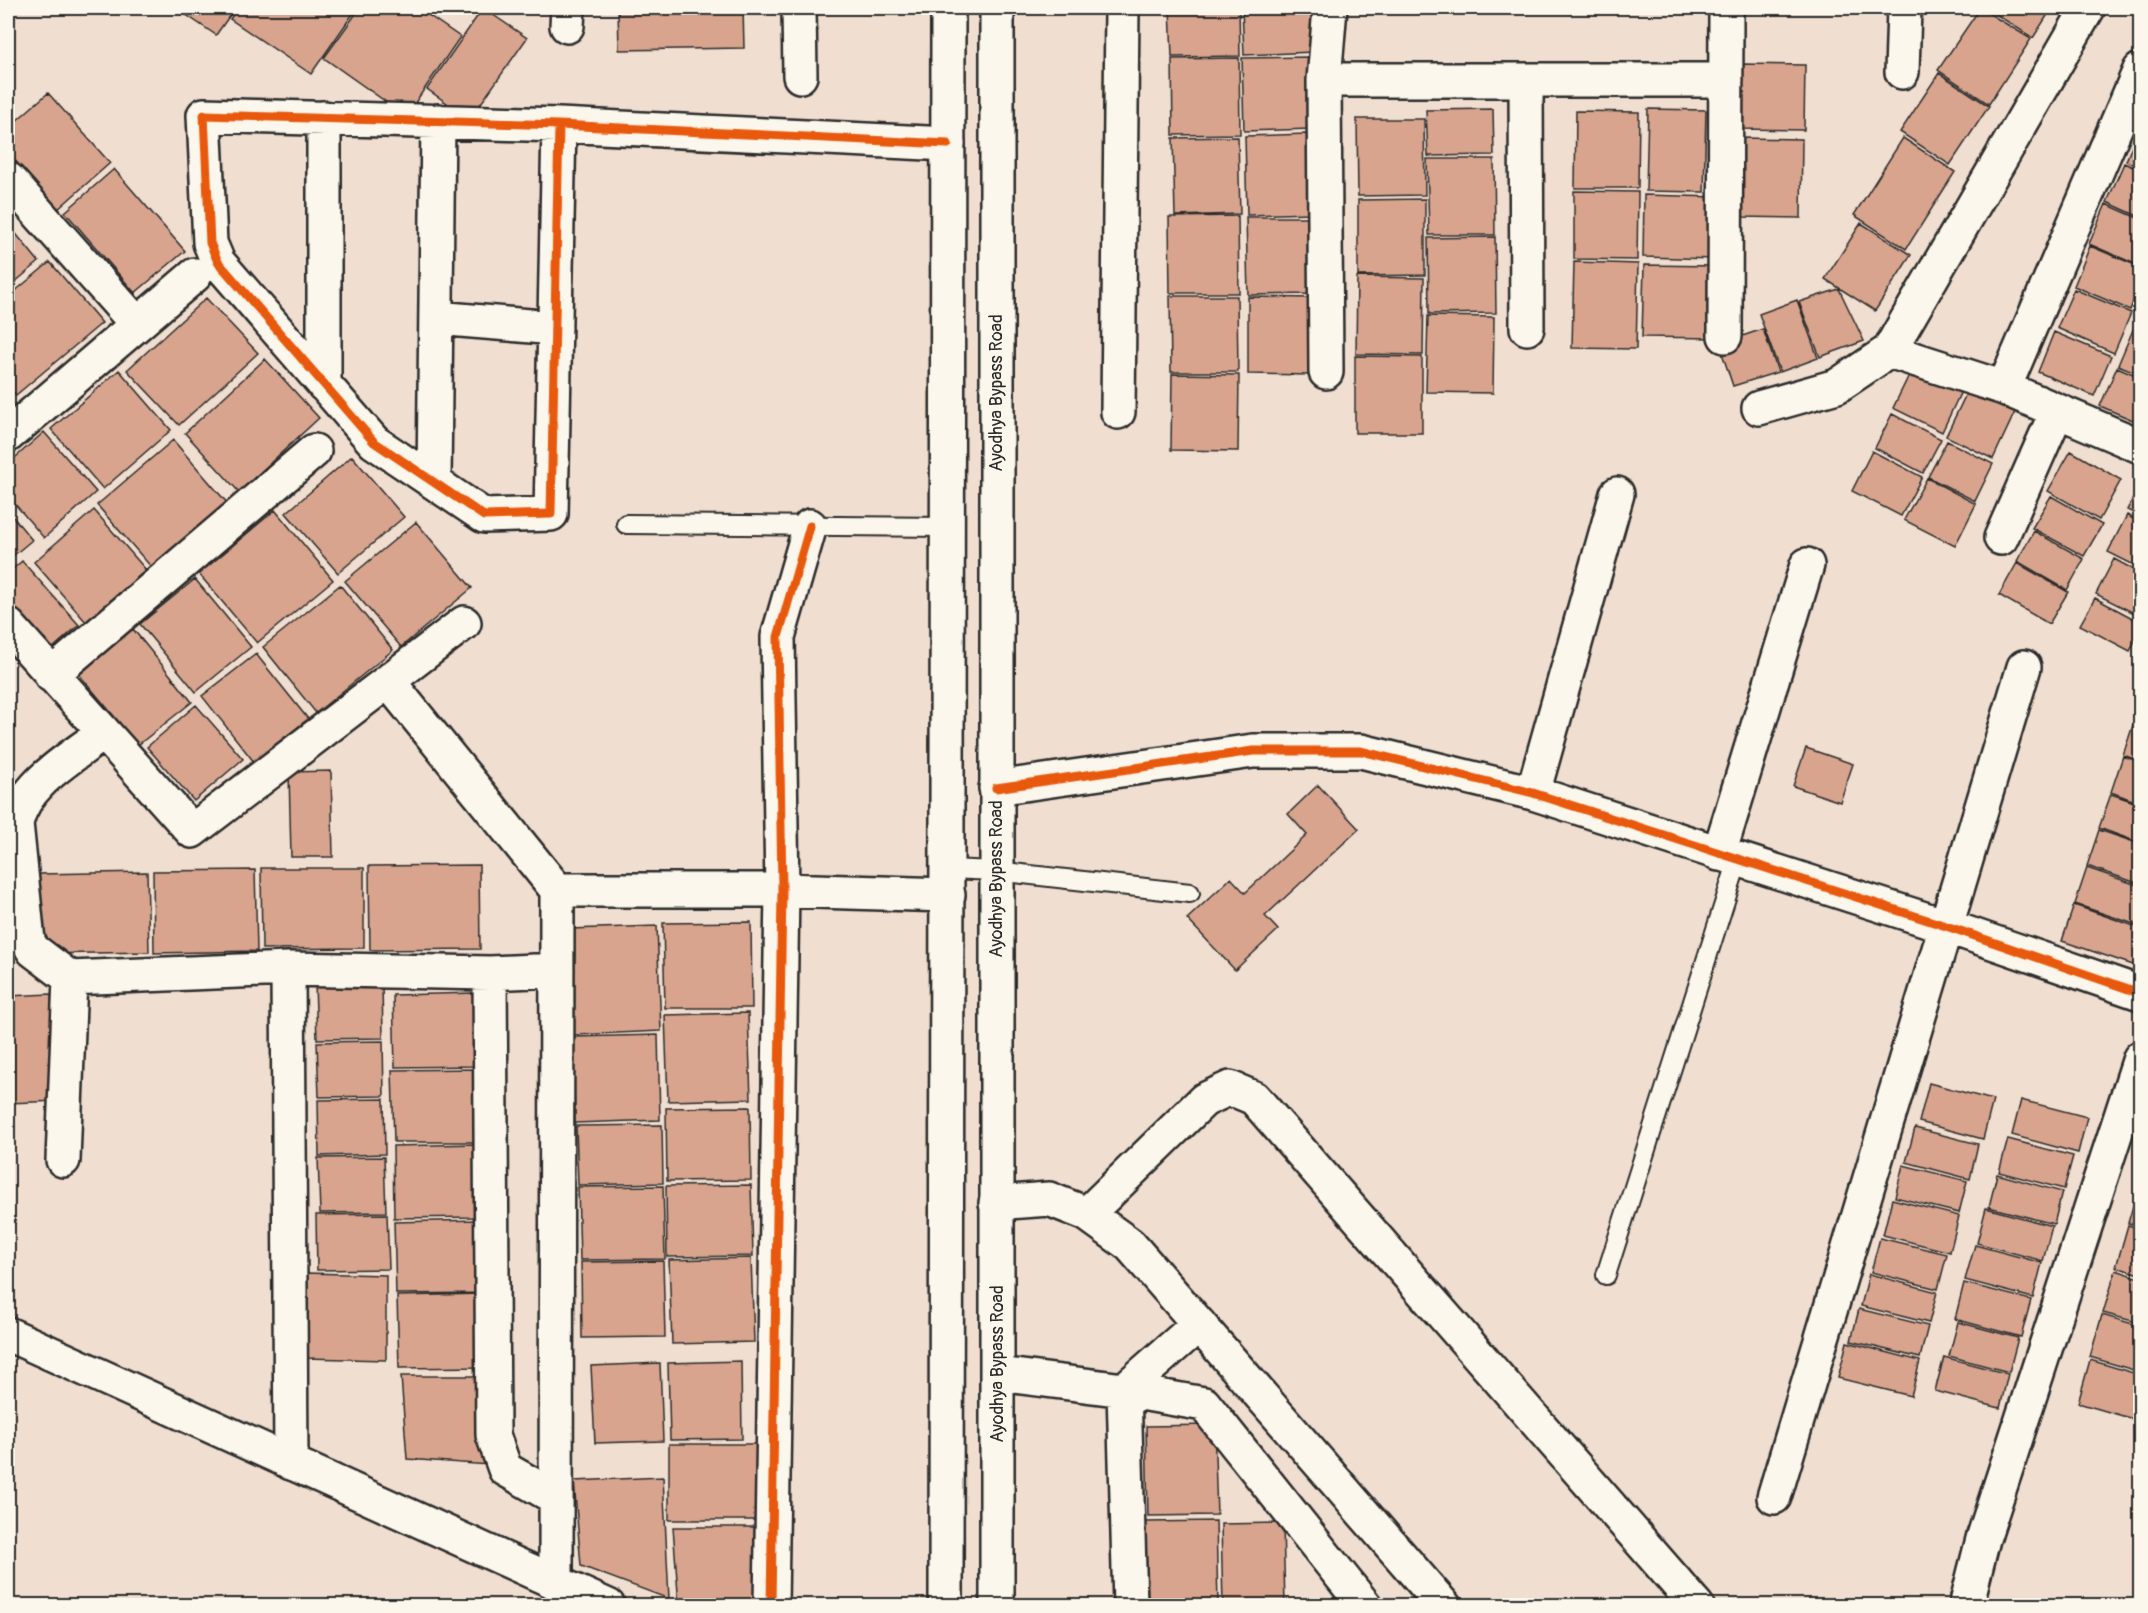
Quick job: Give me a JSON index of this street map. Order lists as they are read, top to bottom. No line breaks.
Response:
{"streets":{"street":["Ayodhya Bypass Road"]}}
